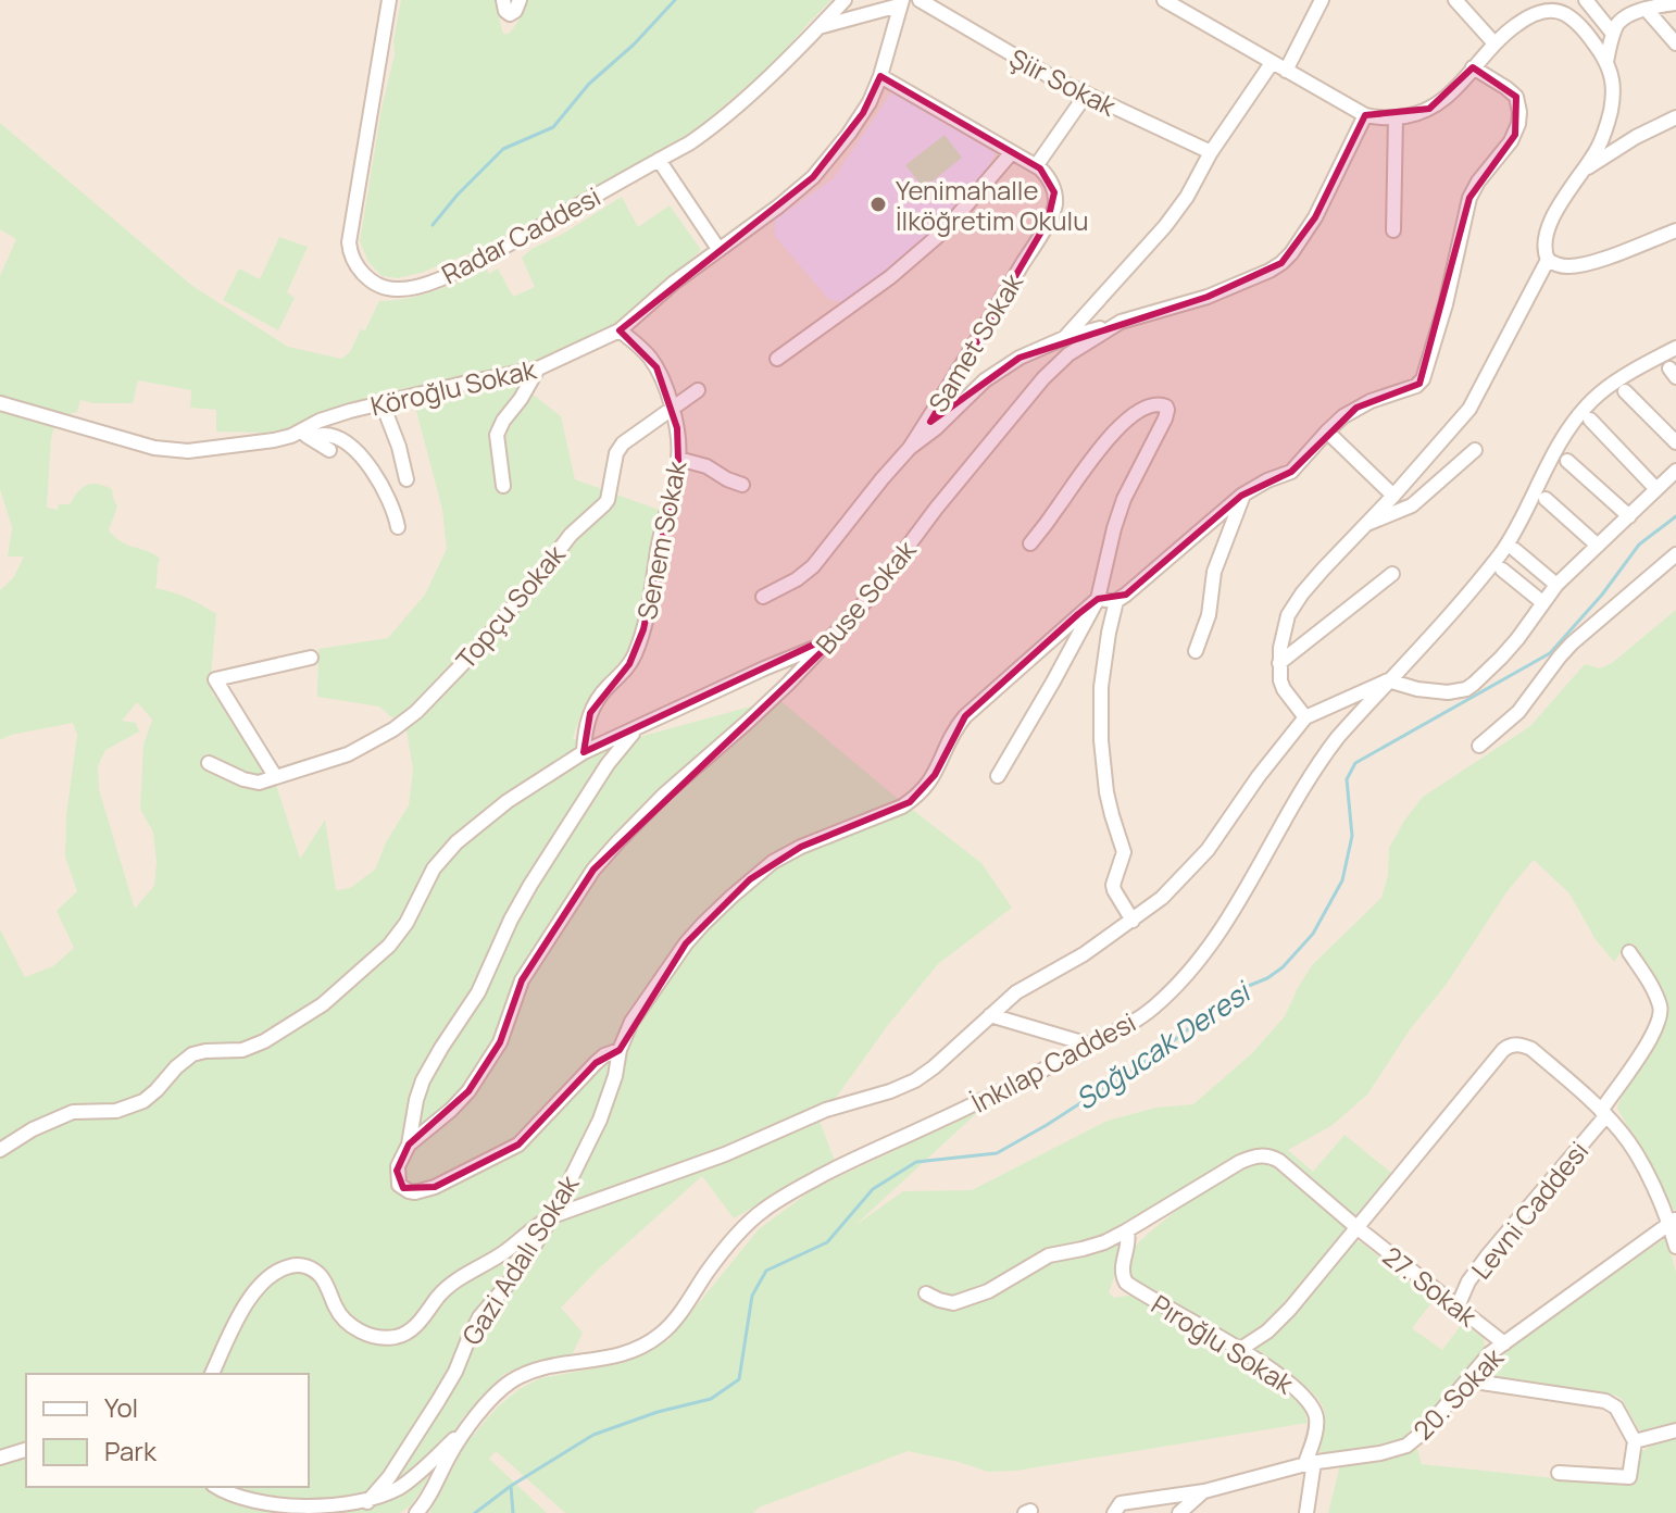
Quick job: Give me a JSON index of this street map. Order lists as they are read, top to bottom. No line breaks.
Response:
{"streets":{"street":["Şiir Sokak","Radar Caddesi","Samet Sokak","Köroğlu Sokak","Senem Sokak","Buse Sokak","Topçu Sokak","İnkılap Caddesi","Levni Caddesi","Gazi Adalı Sokak","27. Sokak","Pıroğlu Sokak","20. Sokak"]},"crossings":[["Köroğlu Sokak","Senem Sokak"],["Senem Sokak","Topçu Sokak"],["Buse Sokak","Gazi Adalı Sokak"],["Levni Caddesi","27. Sokak"],["27. Sokak","Pıroğlu Sokak"],["27. Sokak","20. Sokak"],["Pıroğlu Sokak","20. Sokak"]],"water":["Soğucak Deresi"],"places":["Yenimahalle İlköğretim Okulu"],"legend":["Yol","Park"]}
